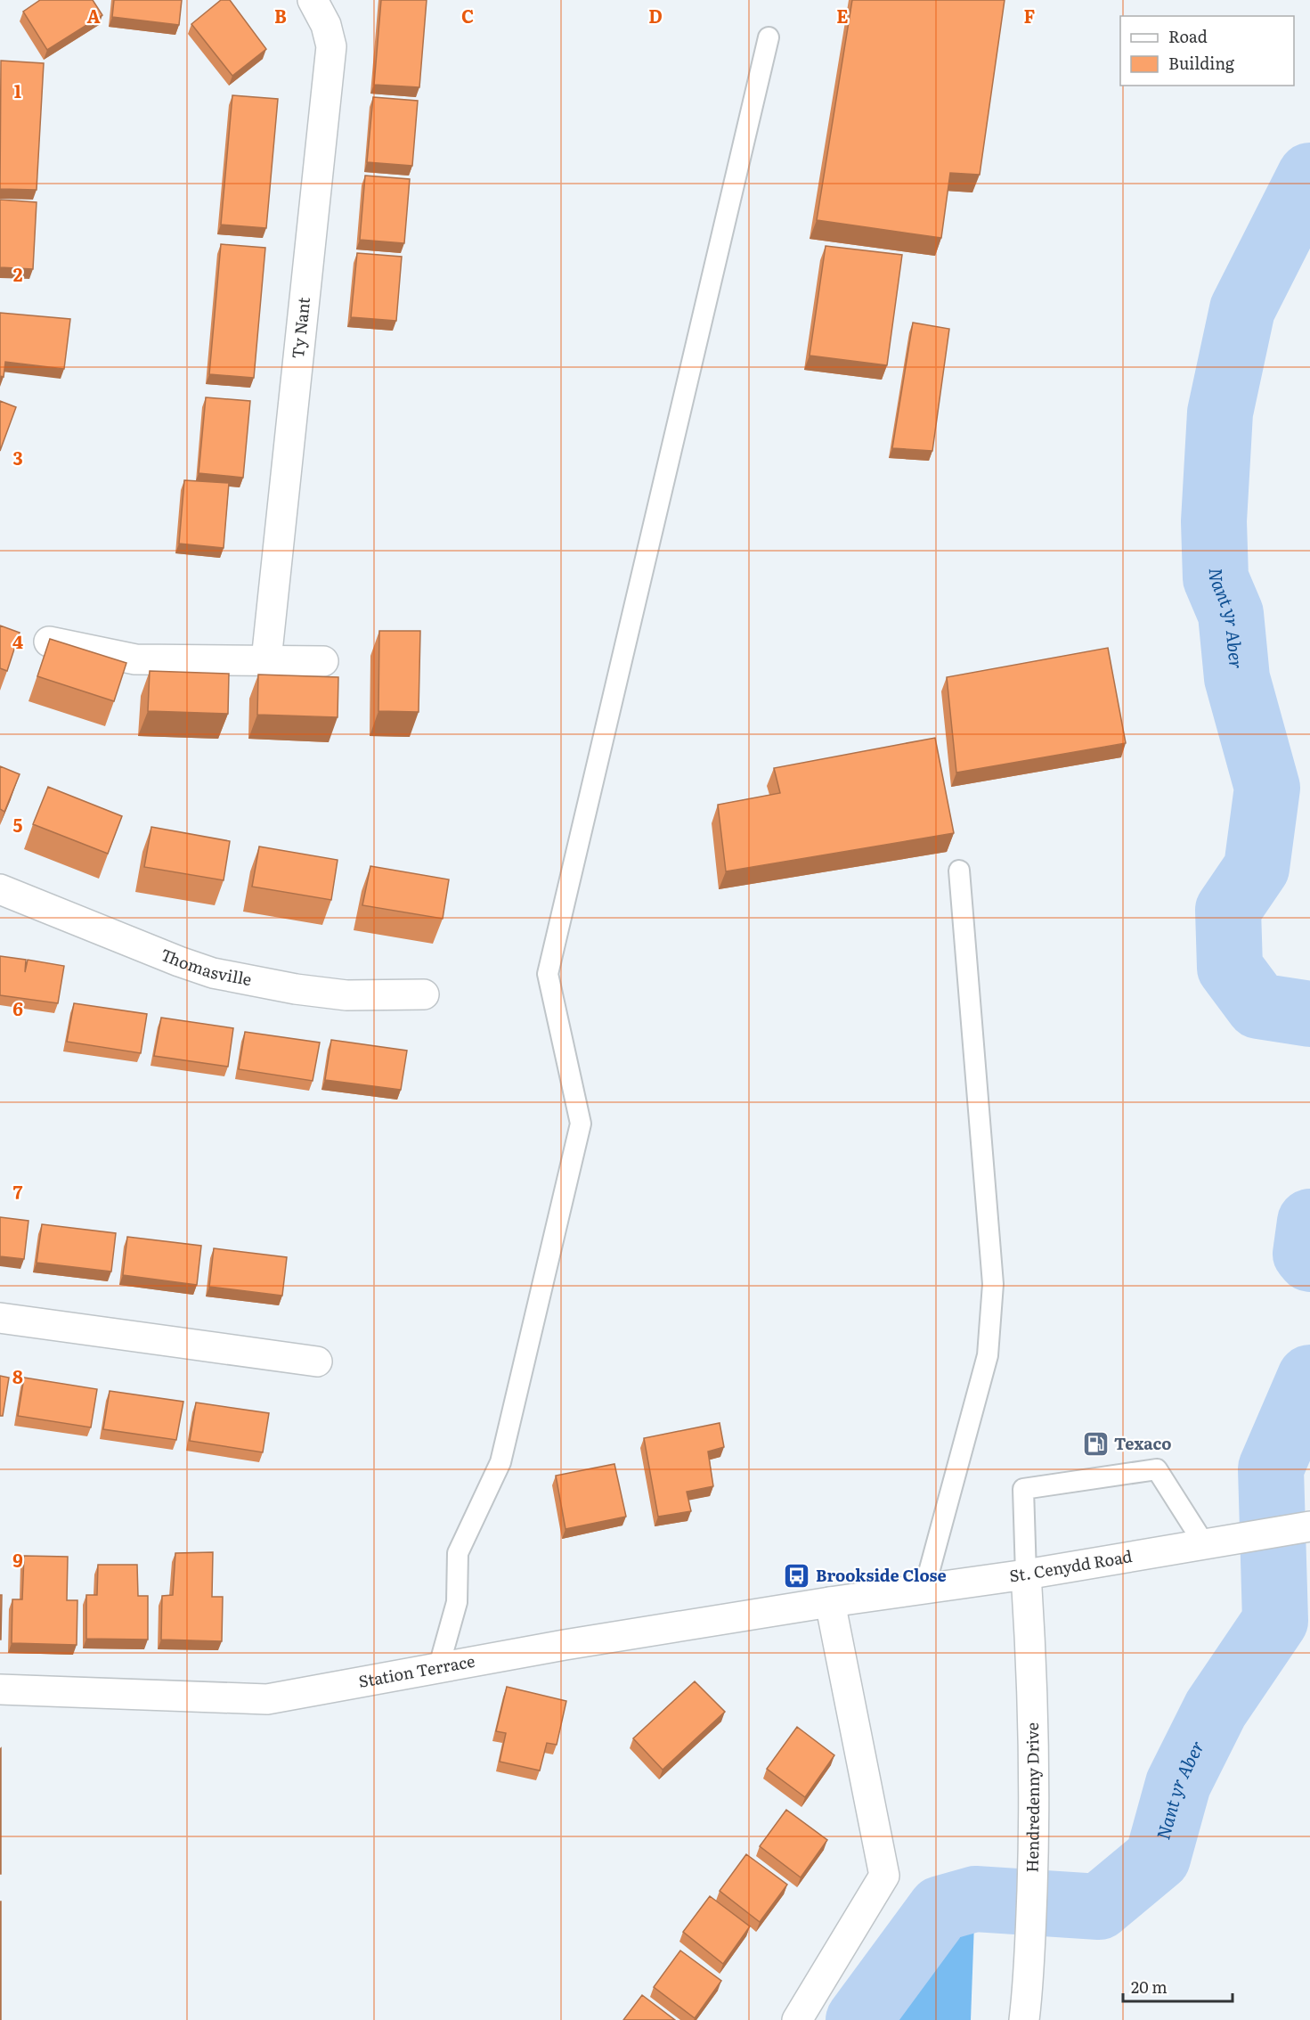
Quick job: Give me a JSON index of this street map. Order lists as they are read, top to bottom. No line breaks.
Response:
{"streets":{"street":["Ty Nant","Thomasville","St. Cenydd Road","Station Terrace","Hendredenny Drive"]},"crossings":[["St. Cenydd Road","Station Terrace"],["St. Cenydd Road","Hendredenny Drive"]],"water":["Nant yr Aber"],"places":{"fuel station":["Texaco"],"bus stop":["Brookside Close"]},"legend":["Road","Building"],"scale_bar":"20 m","grid":{"columns":["A","B","C","D","E","F"],"rows":["1","2","3","4","5","6","7","8","9"]}}
